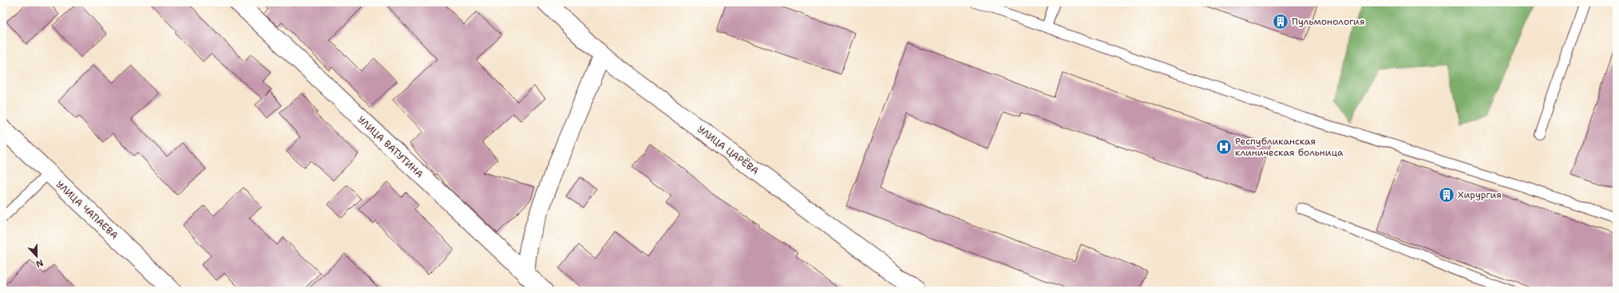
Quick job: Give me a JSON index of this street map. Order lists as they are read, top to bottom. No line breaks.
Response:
{"streets":{"street":["УЛИЦА ВАТУТИНА","УЛИЦА ЦАРЁВА","УЛИЦА ЧАПАЕВА"]},"places":{"building":["Пульмонология","Хирургия"],"hospital":["Республиканская клиническая больница"]},"north":"bottom"}
